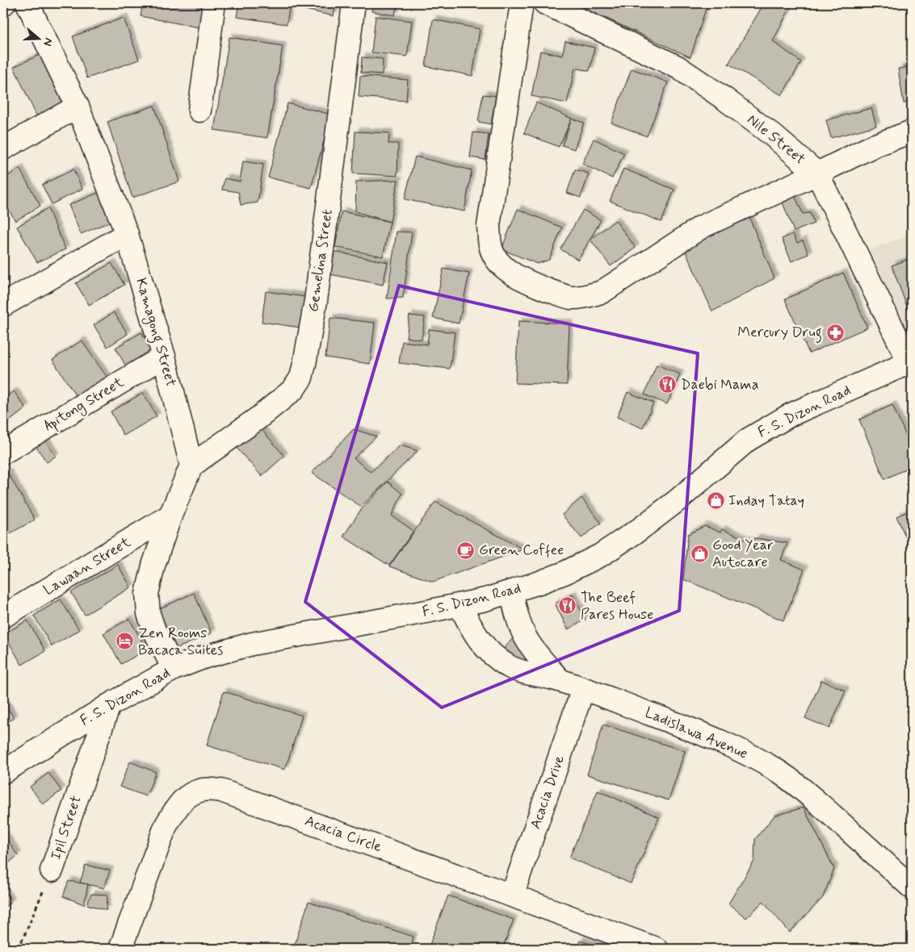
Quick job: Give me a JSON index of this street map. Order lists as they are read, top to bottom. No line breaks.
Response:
{"streets":{"street":["Nile Street","Gemelina Street","Kamagong Street","Apitong Street","F. S. Dizon Road","Lawaan Street","Ladislawa Avenue","Acacia Drive","Ipil Street","Acacia Circle"]},"crossings":[["Nile Street","F. S. Dizon Road"],["Gemelina Street","Kamagong Street"],["Kamagong Street","Apitong Street"],["F. S. Dizon Road","Ladislawa Avenue"],["F. S. Dizon Road","Ipil Street"],["Ladislawa Avenue","Acacia Drive"],["Acacia Drive","Acacia Circle"]],"places":{"pharmacy":["Mercury Drug"],"restaurant":["Daebi Mama","The Beef Pares House"],"shop":["Inday Tatay","Good Year Autocare"],"cafe":["Green Coffee"],"hotel":["Zen Rooms Bacaca Suites"]},"north":"right"}
